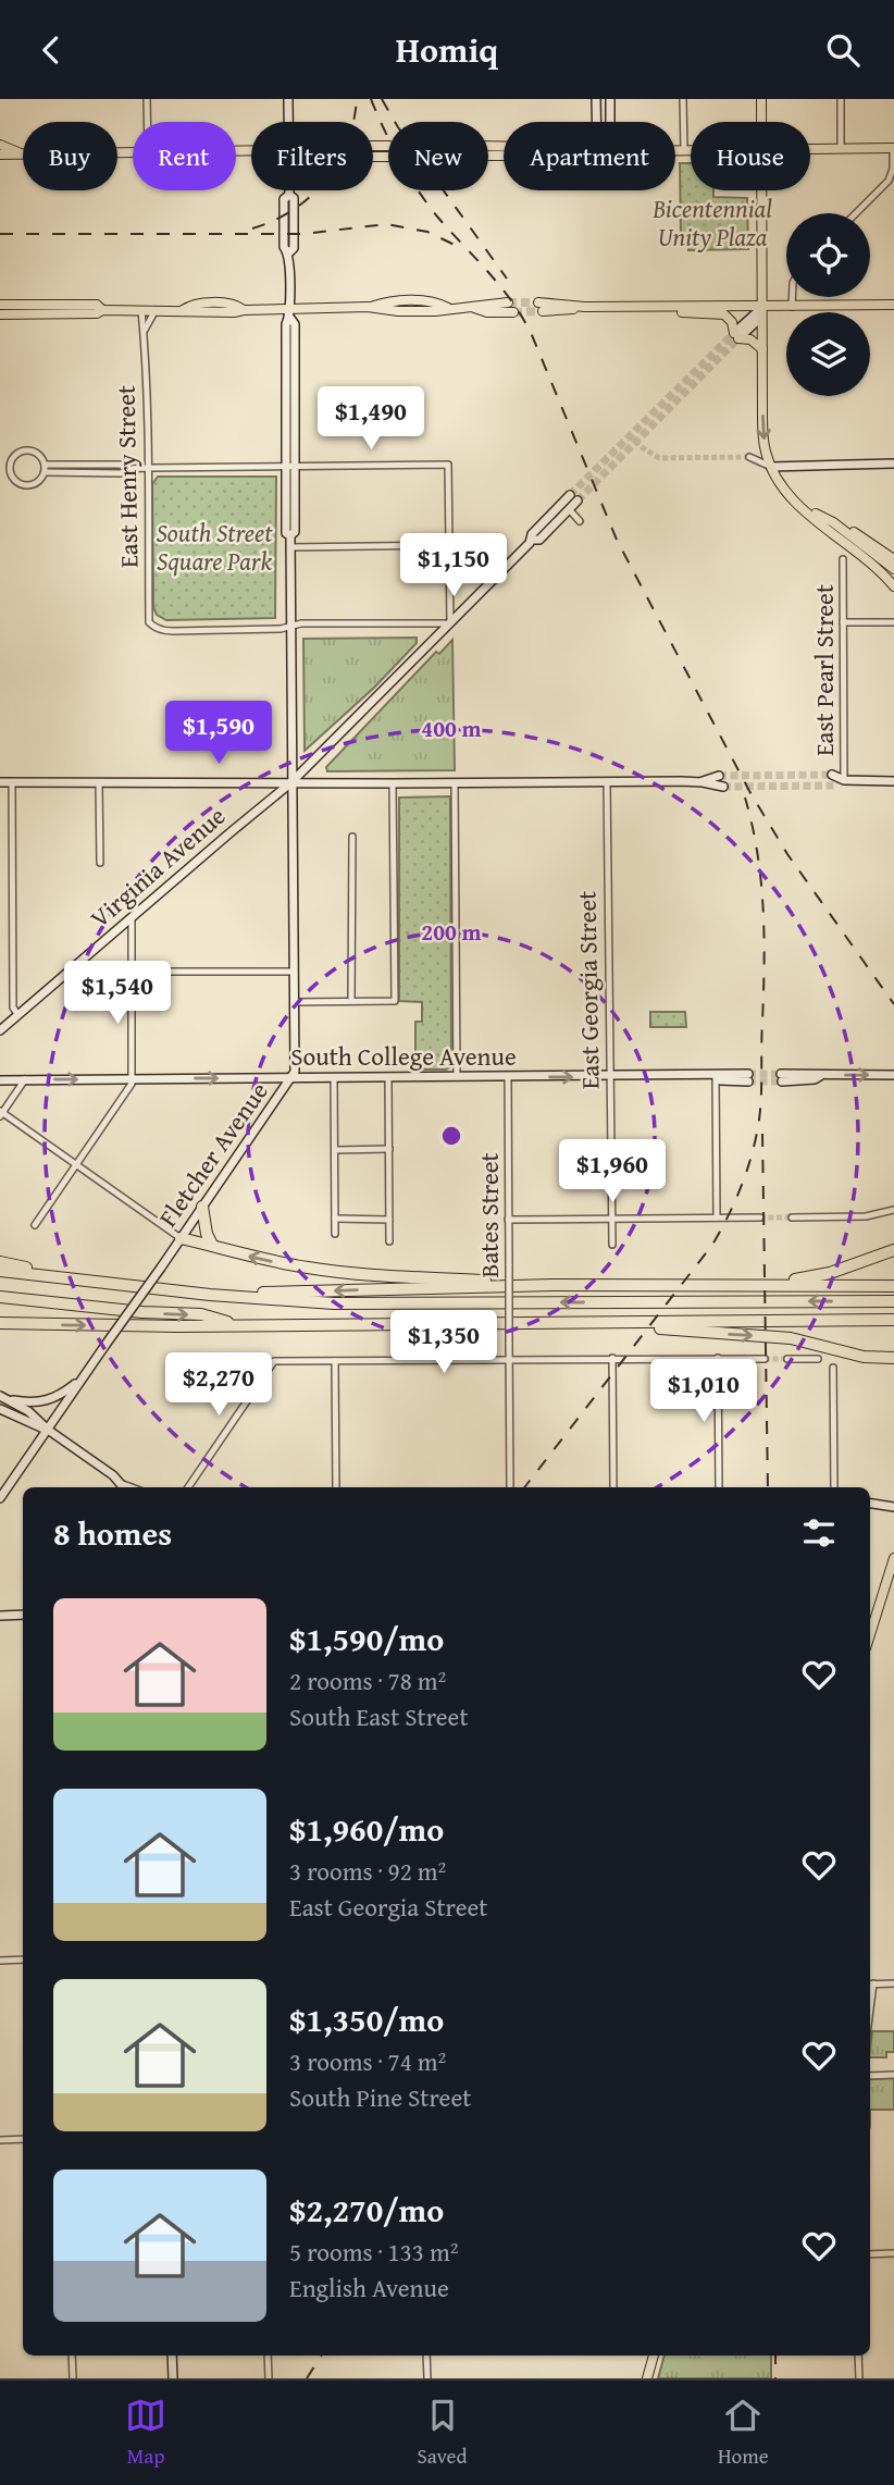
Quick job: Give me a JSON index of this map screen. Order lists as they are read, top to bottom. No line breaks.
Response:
{"streets":{"main road":["Virginia Avenue","South College Avenue","Fletcher Avenue"],"street":["East Henry Street","East Pearl Street","East Georgia Street","Bates Street"]},"crossings":[["East Henry Street","Fletcher Avenue"],["Virginia Avenue","Fletcher Avenue"],["East Georgia Street","South College Avenue"],["South College Avenue","Fletcher Avenue"],["South College Avenue","Bates Street"]],"one_way":["South College Avenue"],"parks":["Bicentennial Unity Plaza","South Street Square Park"],"page":{"header":"Homiq","chip":["Buy","Rent","Filters","New","Apartment","House"],"price":["$1,490","$1,150","$1,590","$1,540","$1,960","$1,350","$2,270","$1,010"],"heading":"8 homes","list":[{"name":"$1,590/mo","note":"2 rooms · 78 m² · South East Street"},{"name":"$1,960/mo","note":"3 rooms · 92 m² · East Georgia Street"},{"name":"$1,350/mo","note":"3 rooms · 74 m² · South Pine Street"},{"name":"$2,270/mo","note":"5 rooms · 133 m² · English Avenue"}],"tabs":["Map","Saved","Home"]},"rings":["400 m","200 m"]}
